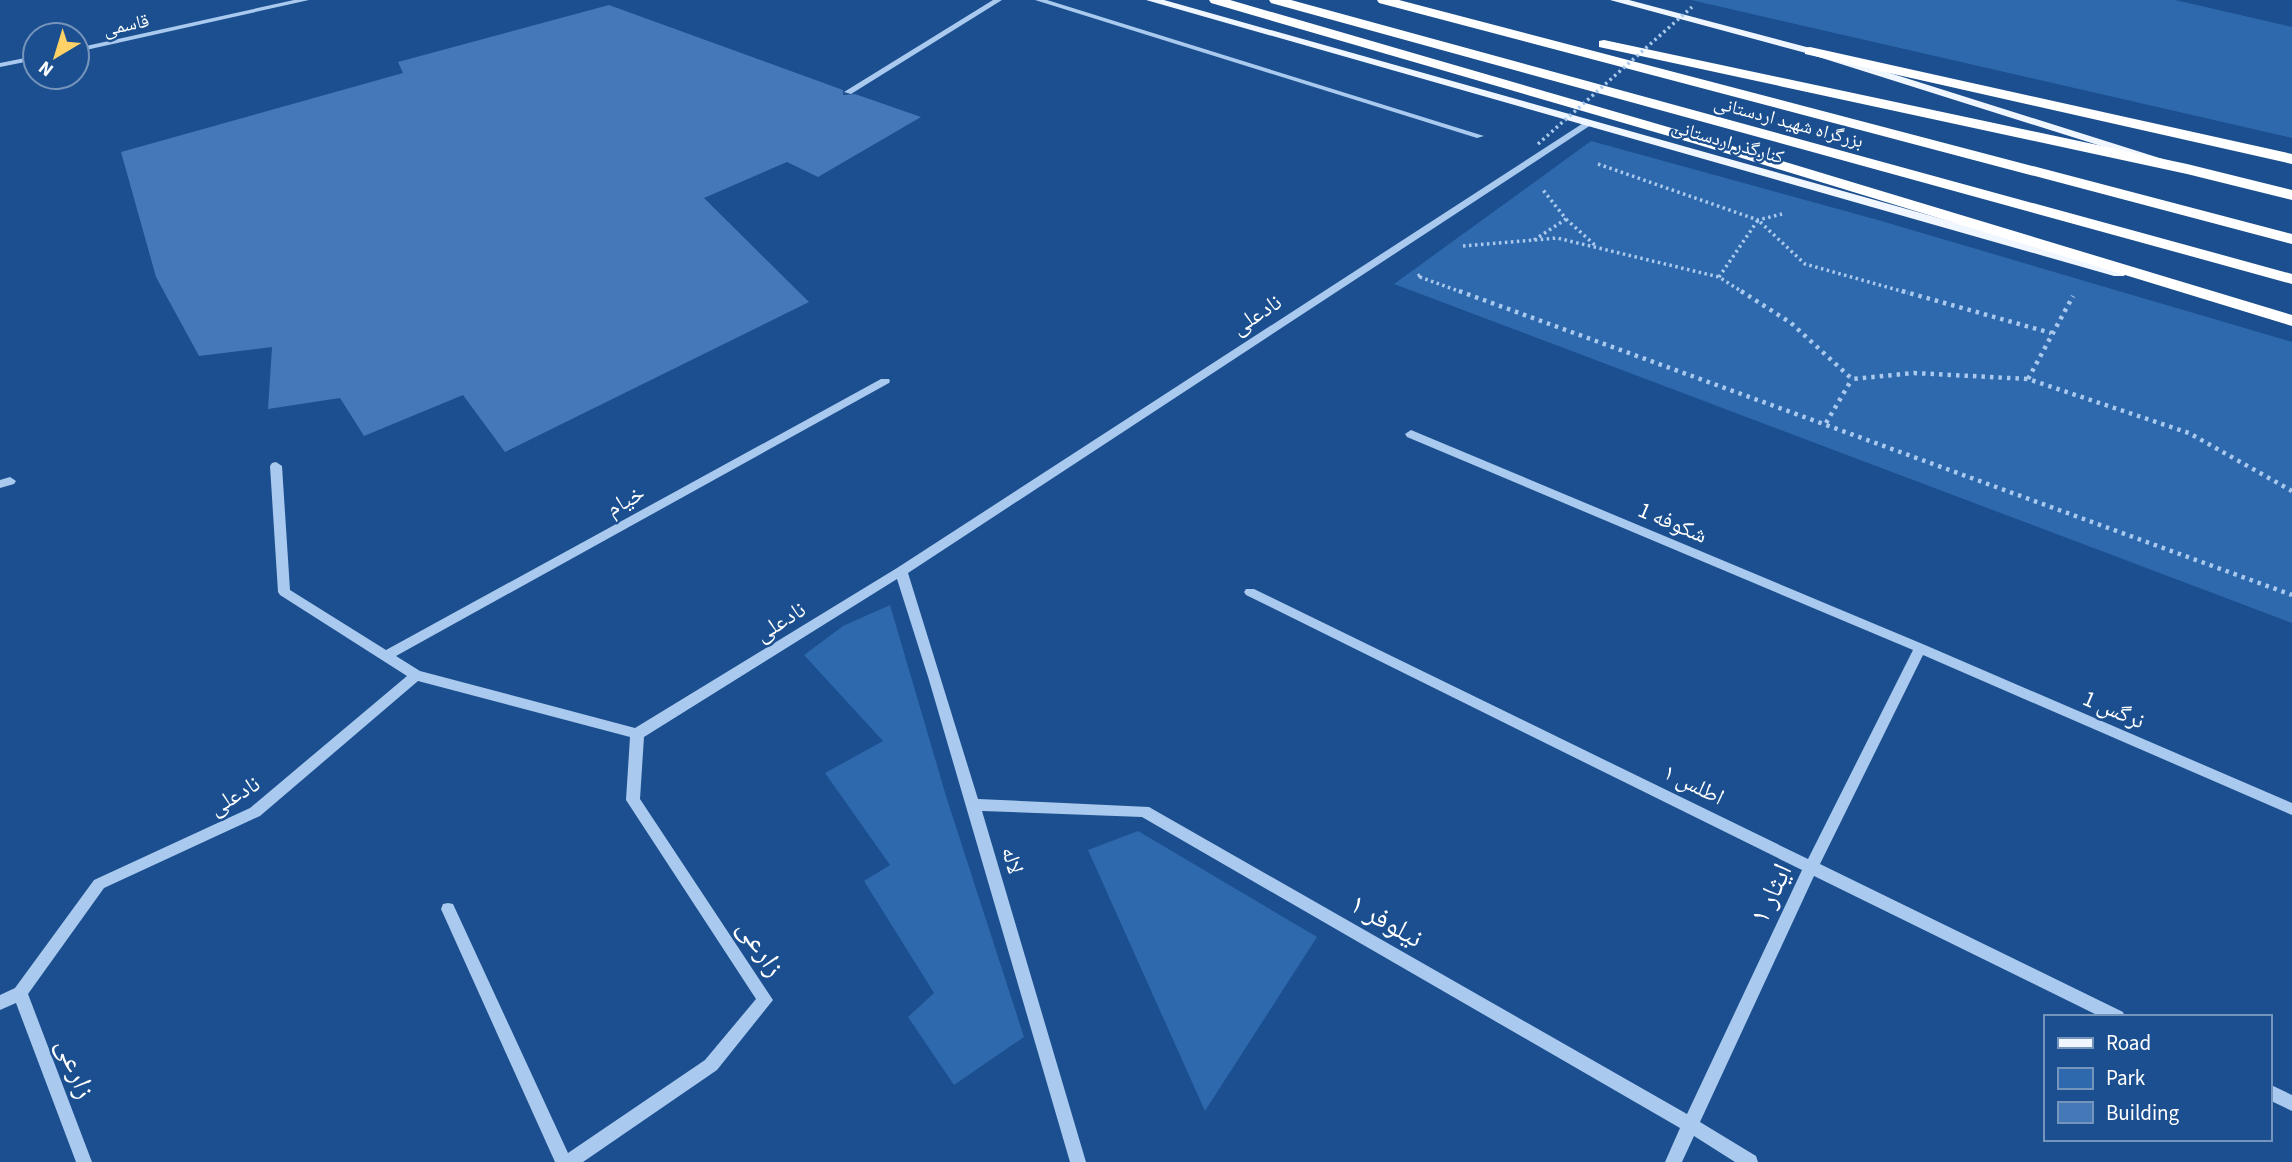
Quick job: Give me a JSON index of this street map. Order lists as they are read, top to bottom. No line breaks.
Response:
{"streets":{"highway":["بزرگراه شهید اردستانی"],"main road":["کنارگذر اردستانی"],"street":["قاسمی","نادعلی","خیام","شکوفه 1","نرگس 1","اطلس ۱","لاله","ایثار ۱","نیلوفر ۱","زارعی"]},"crossings":[["کنارگذر اردستانی","نادعلی"],["نادعلی","لاله"],["نادعلی","زارعی"],["شکوفه 1","نرگس 1"],["شکوفه 1","ایثار ۱"],["نرگس 1","ایثار ۱"],["اطلس ۱","ایثار ۱"],["لاله","نیلوفر ۱"],["ایثار ۱","نیلوفر ۱"]],"legend":["Road","Park","Building"],"north":"bottom left"}
